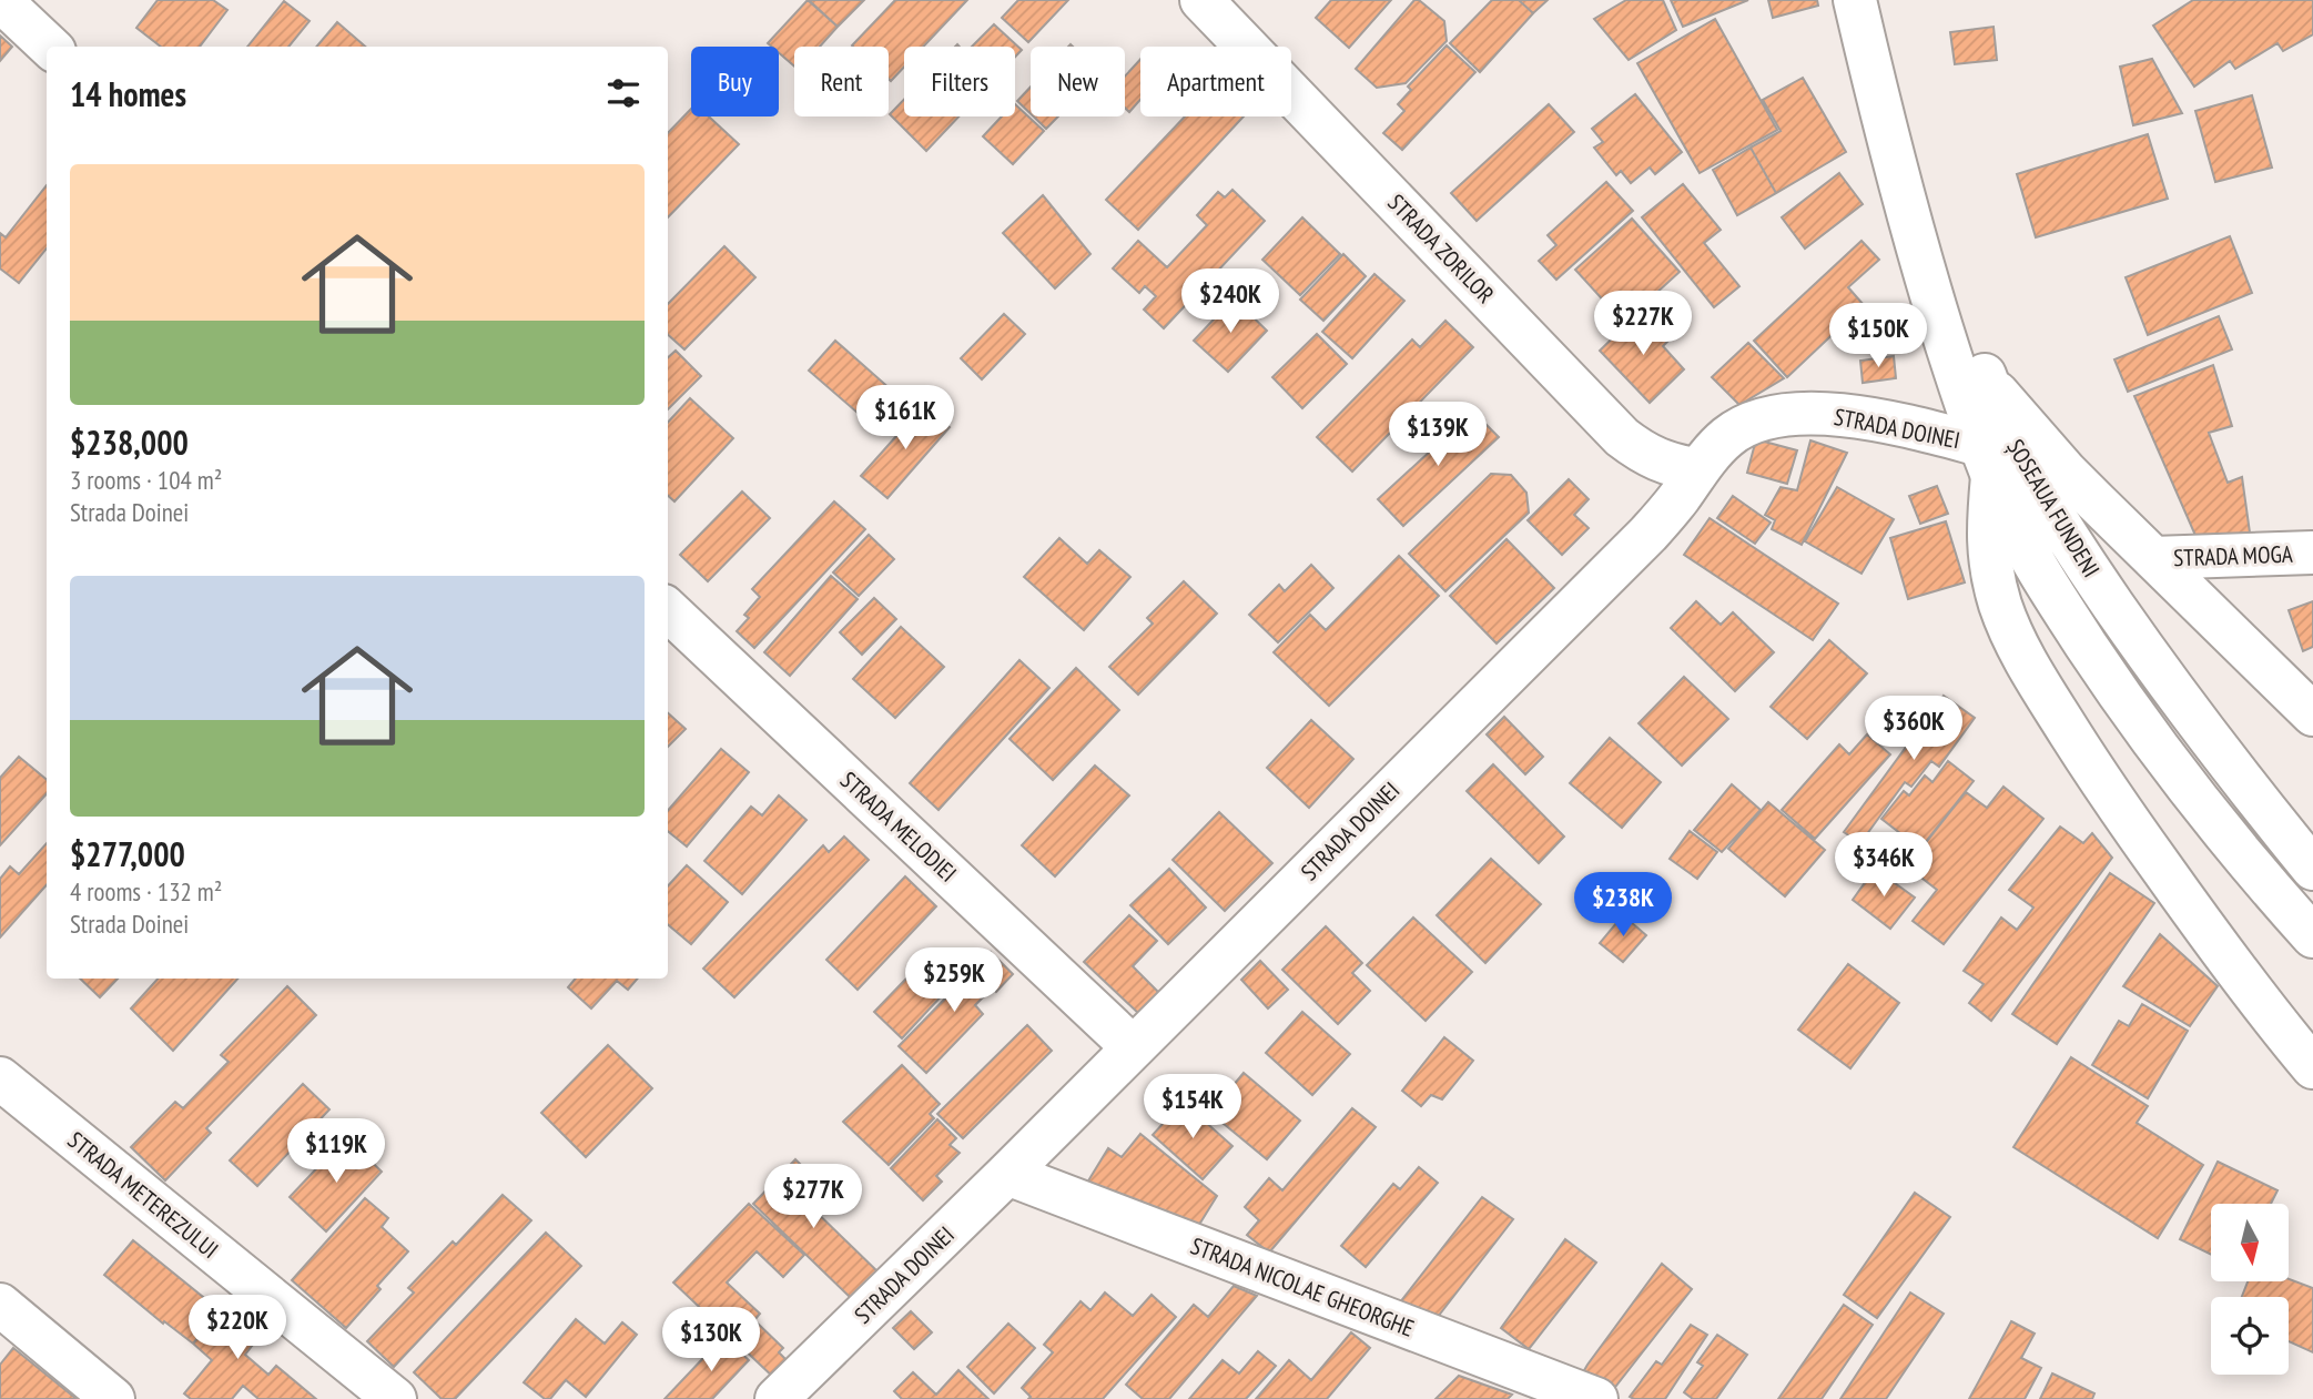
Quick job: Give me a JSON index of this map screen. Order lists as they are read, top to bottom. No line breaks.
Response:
{"streets":{"street":["STRADA ZORILOR","STRADA DOINEI","ȘOSEAUA FUNDENI","STRADA MOGA","STRADA MELODIEI","STRADA METEREZULUI","STRADA NICOLAE GHEORGHE"]},"crossings":[["STRADA ZORILOR","STRADA DOINEI"],["STRADA DOINEI","ȘOSEAUA FUNDENI"],["STRADA DOINEI","STRADA MELODIEI"],["STRADA DOINEI","STRADA NICOLAE GHEORGHE"]],"north":"bottom","page":{"chip":["Buy","Rent","Filters","New","Apartment"],"heading":"14 homes","list":[{"name":"$238,000","note":"3 rooms · 104 m² · Strada Doinei"},{"name":"$277,000","note":"4 rooms · 132 m² · Strada Doinei"}],"price":["$240K","$227K","$150K","$161K","$139K","$360K","$346K","$238K","$259K","$154K","$119K","$277K","$220K","$130K"]}}
